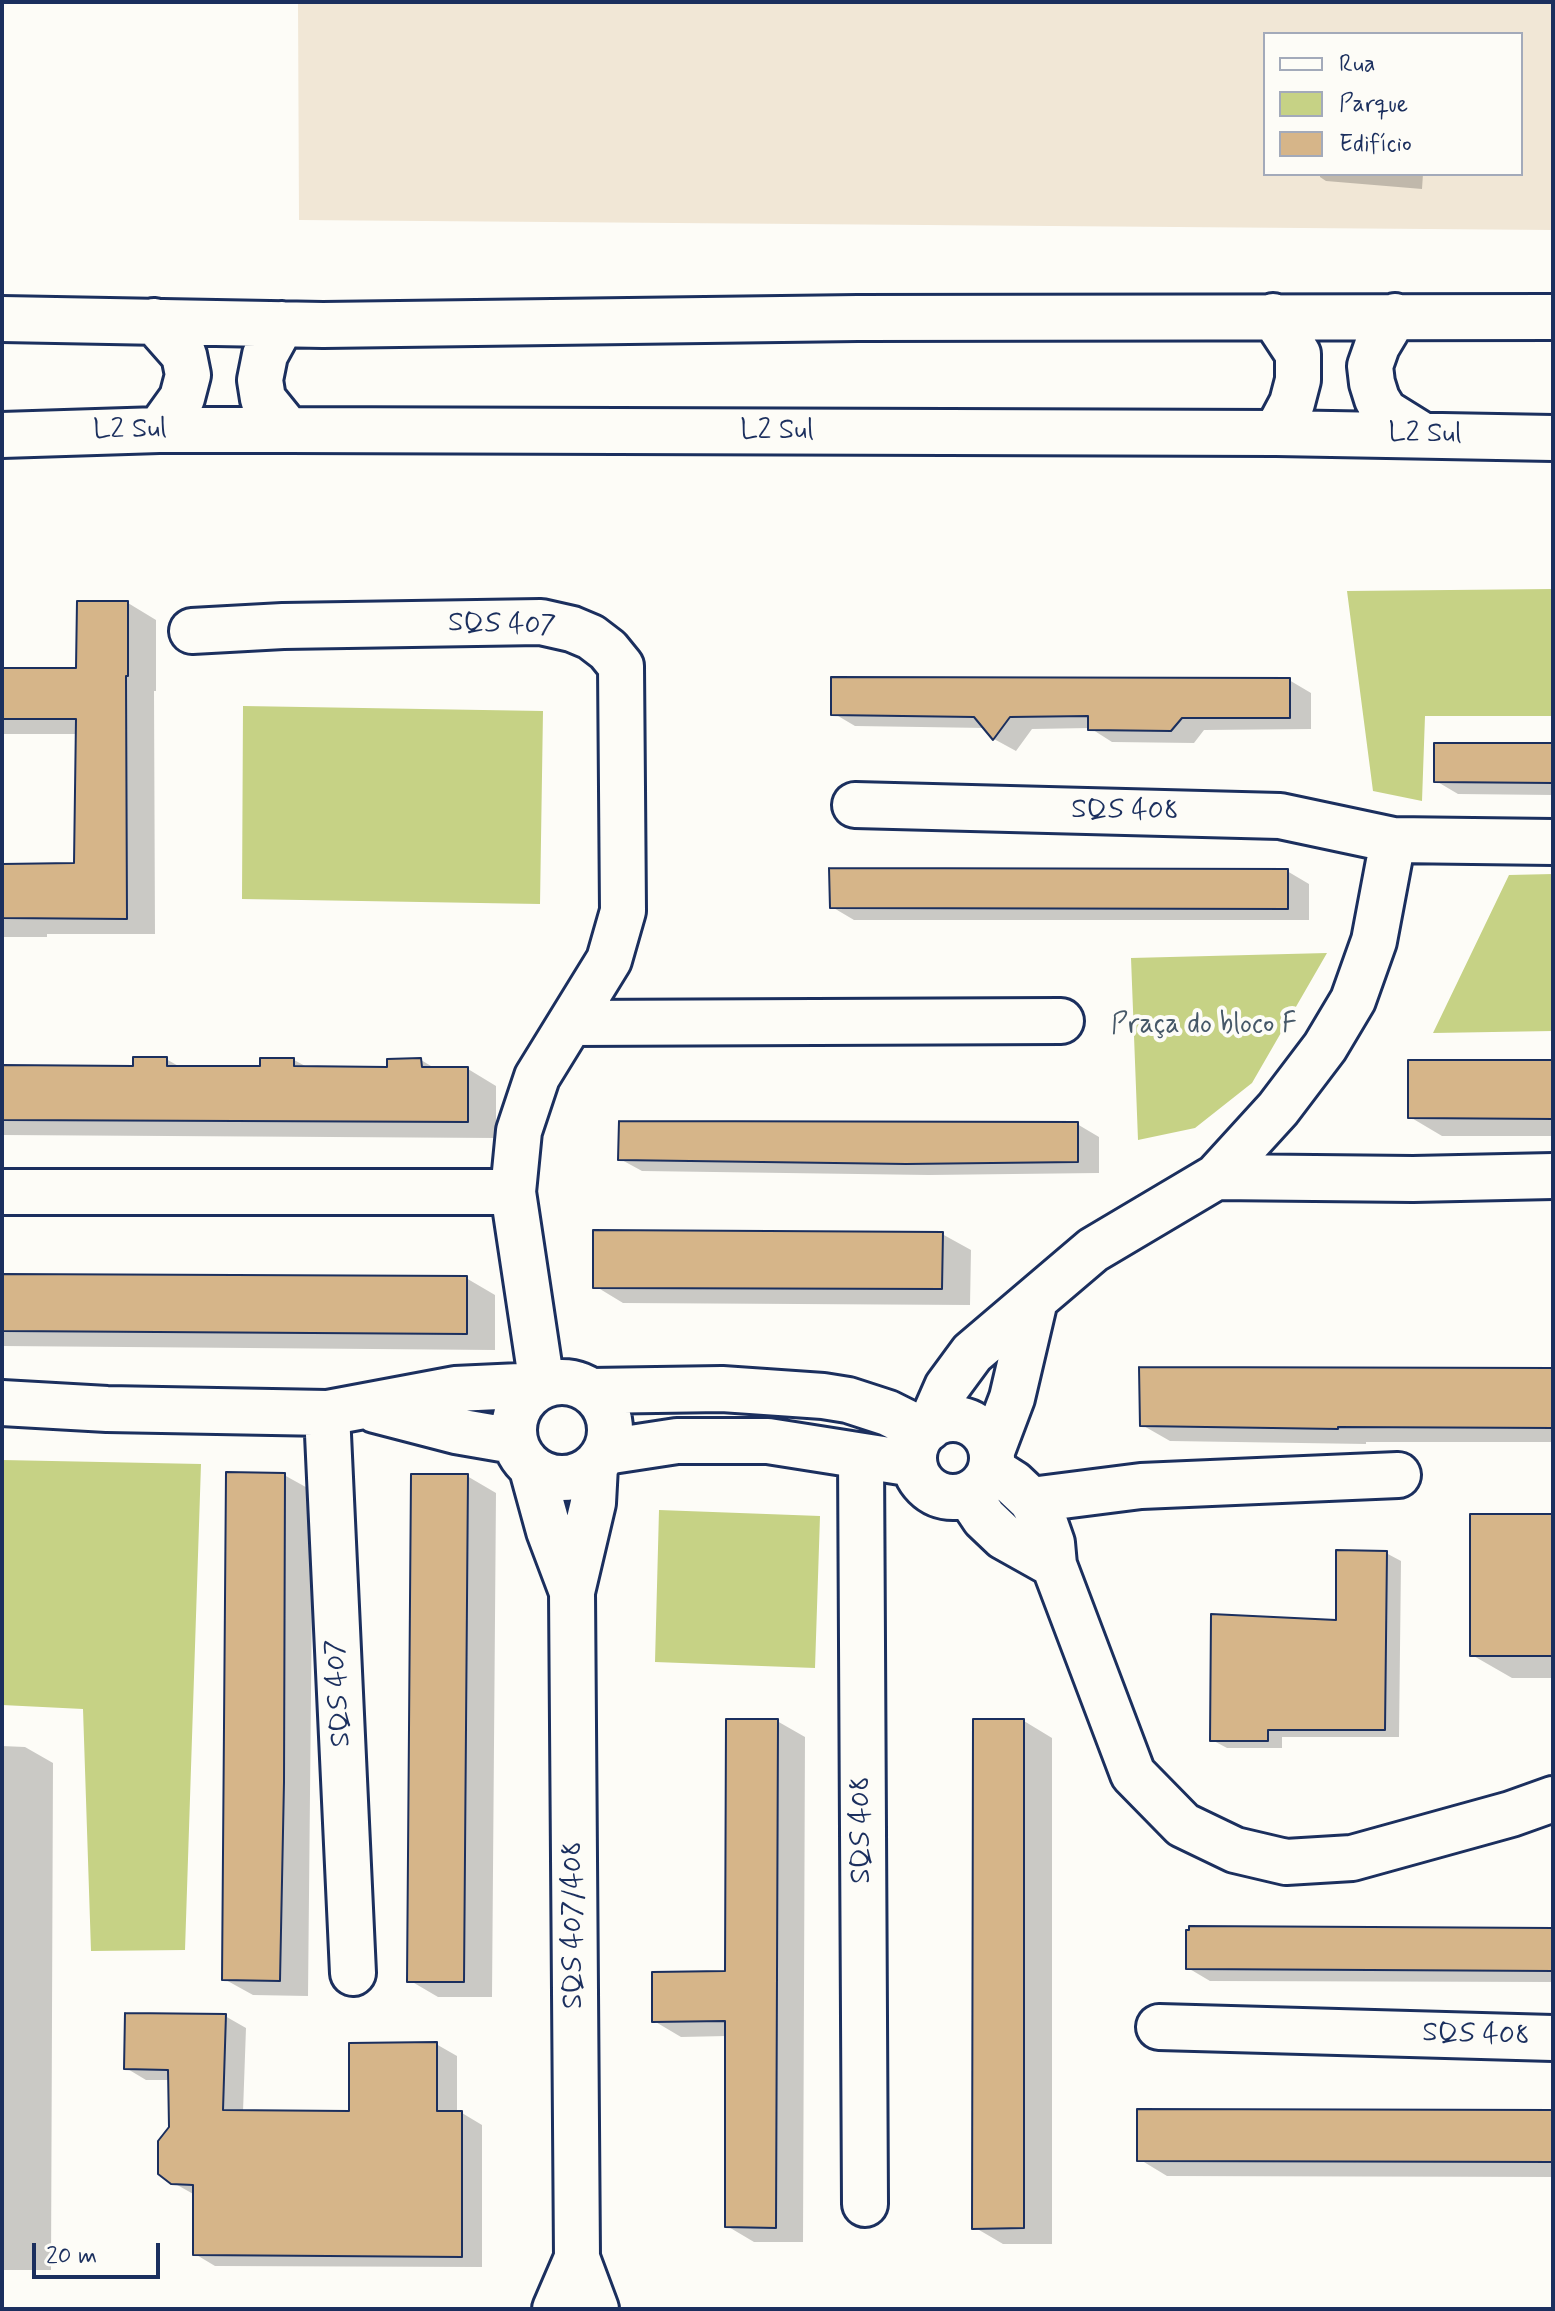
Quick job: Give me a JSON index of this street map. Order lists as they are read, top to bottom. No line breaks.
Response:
{"streets":{"street":["L2 Sul","SQS 407","SQS 408","SQS 407/408"]},"crossings":[["SQS 407","SQS 407/408"]],"parks":["Praça do bloco F"],"legend":["Rua","Parque","Edifício"],"scale_bar":"20 m"}
